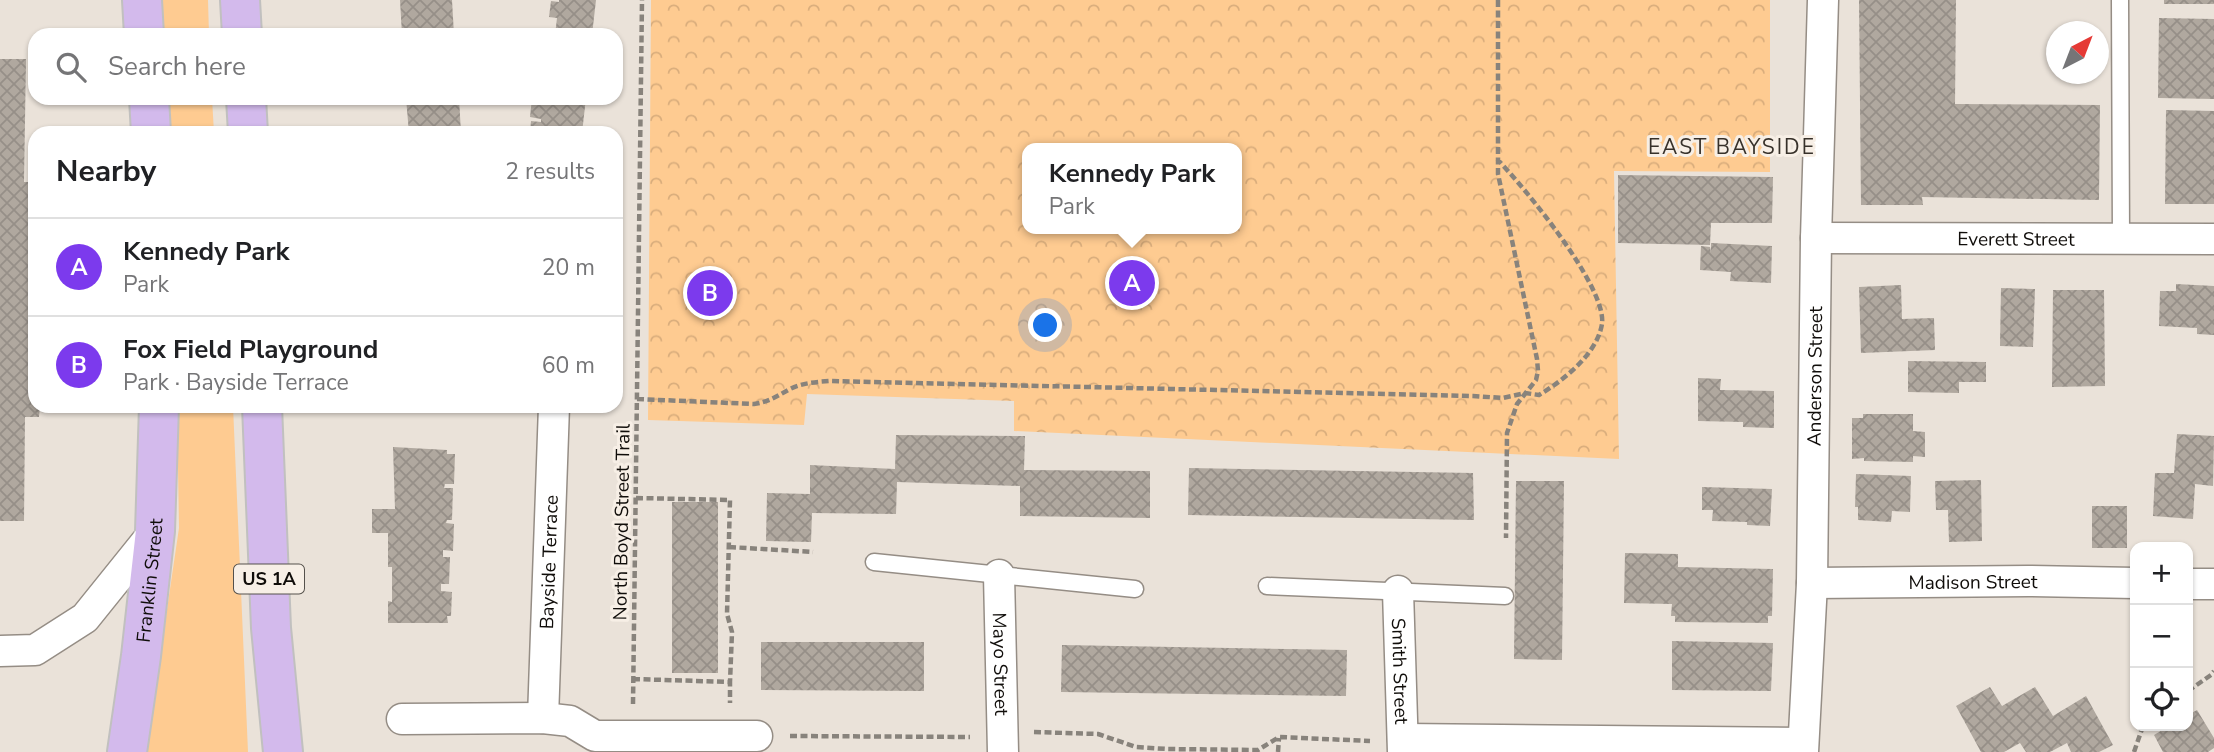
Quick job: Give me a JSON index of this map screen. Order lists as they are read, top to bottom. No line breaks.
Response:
{"streets":{"main road":["US 1A","Franklin Street"],"street":["Everett Street","Anderson Street","Bayside Terrace","Madison Street","Mayo Street","Smith Street"],"path":["North Boyd Street Trail"]},"crossings":[["Everett Street","Anderson Street"],["Anderson Street","Madison Street"]],"districts":["EAST BAYSIDE"],"north":"top right","page":{"search":"Search here","heading":["Nearby","2 results"],"popup":["Kennedy Park","Park"],"list":[{"mark":"A","name":"Kennedy Park","note":"Park","value":"20 m"},{"mark":"B","name":"Fox Field Playground","note":"Park · Bayside Terrace","value":"60 m"}],"pins":["A","B"],"map_buttons":["+","−"]}}
